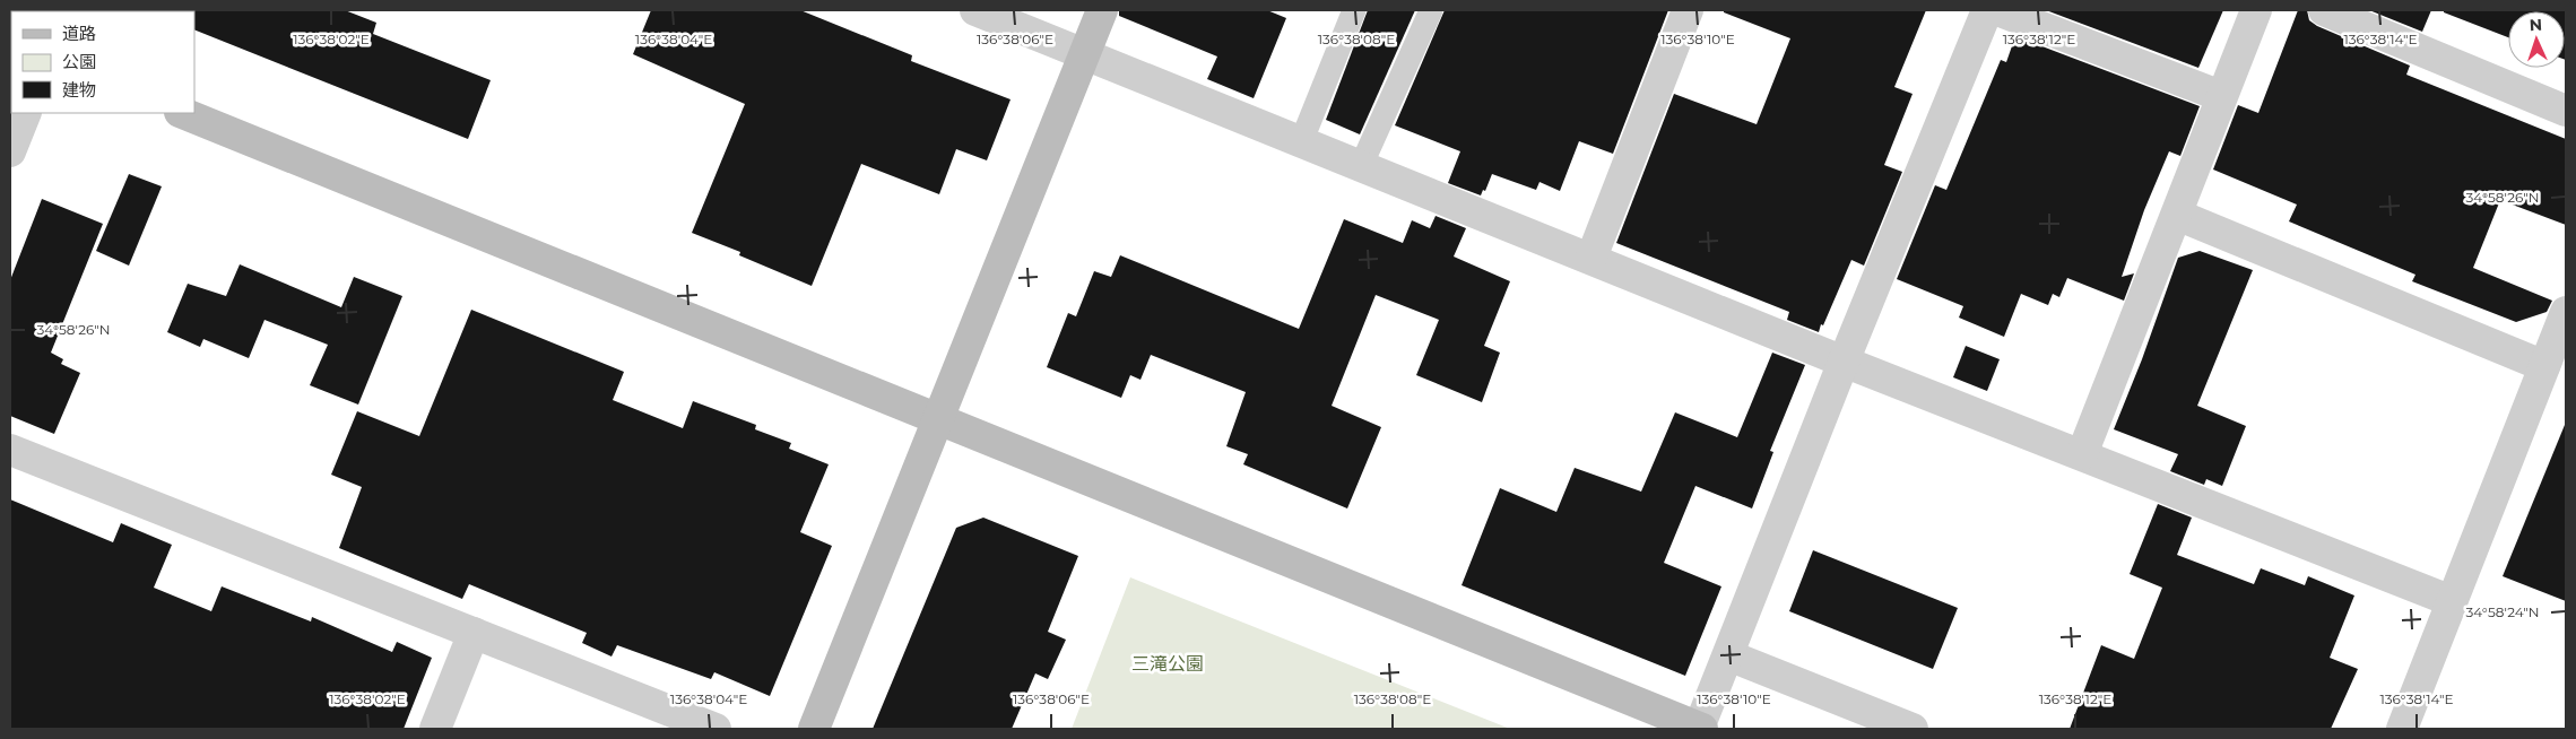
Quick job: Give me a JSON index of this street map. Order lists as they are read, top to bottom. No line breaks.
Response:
{"parks":["三滝公園"],"legend":["道路","公園","建物"],"north":"top","coordinates":["136°38'02\"E","136°38'04\"E","136°38'06\"E","136°38'08\"E","136°38'10\"E","136°38'12\"E","136°38'14\"E","34°58'26\"N","34°58'24\"N"]}
